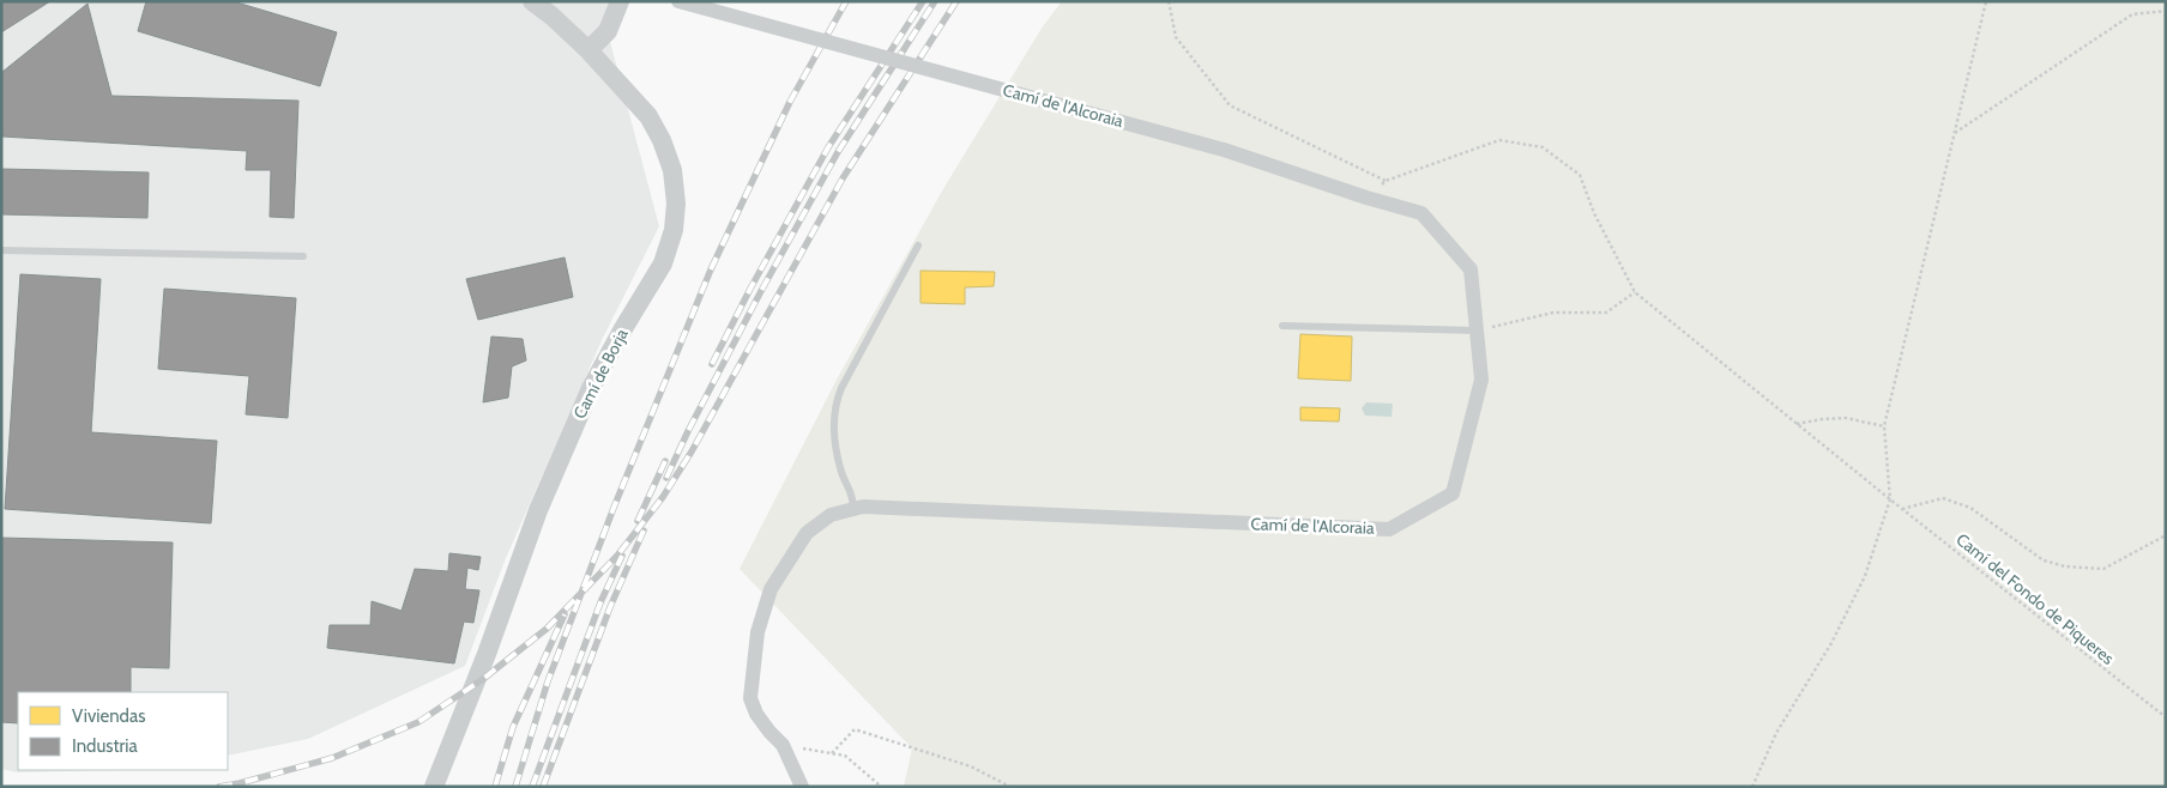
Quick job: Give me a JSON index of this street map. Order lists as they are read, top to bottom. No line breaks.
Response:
{"streets":{"street":["Camí de l'Alcoraia","Camí de Borja"],"path":["Camí del Fondo de Piqueres"]},"legend":["Viviendas","Industria"]}
